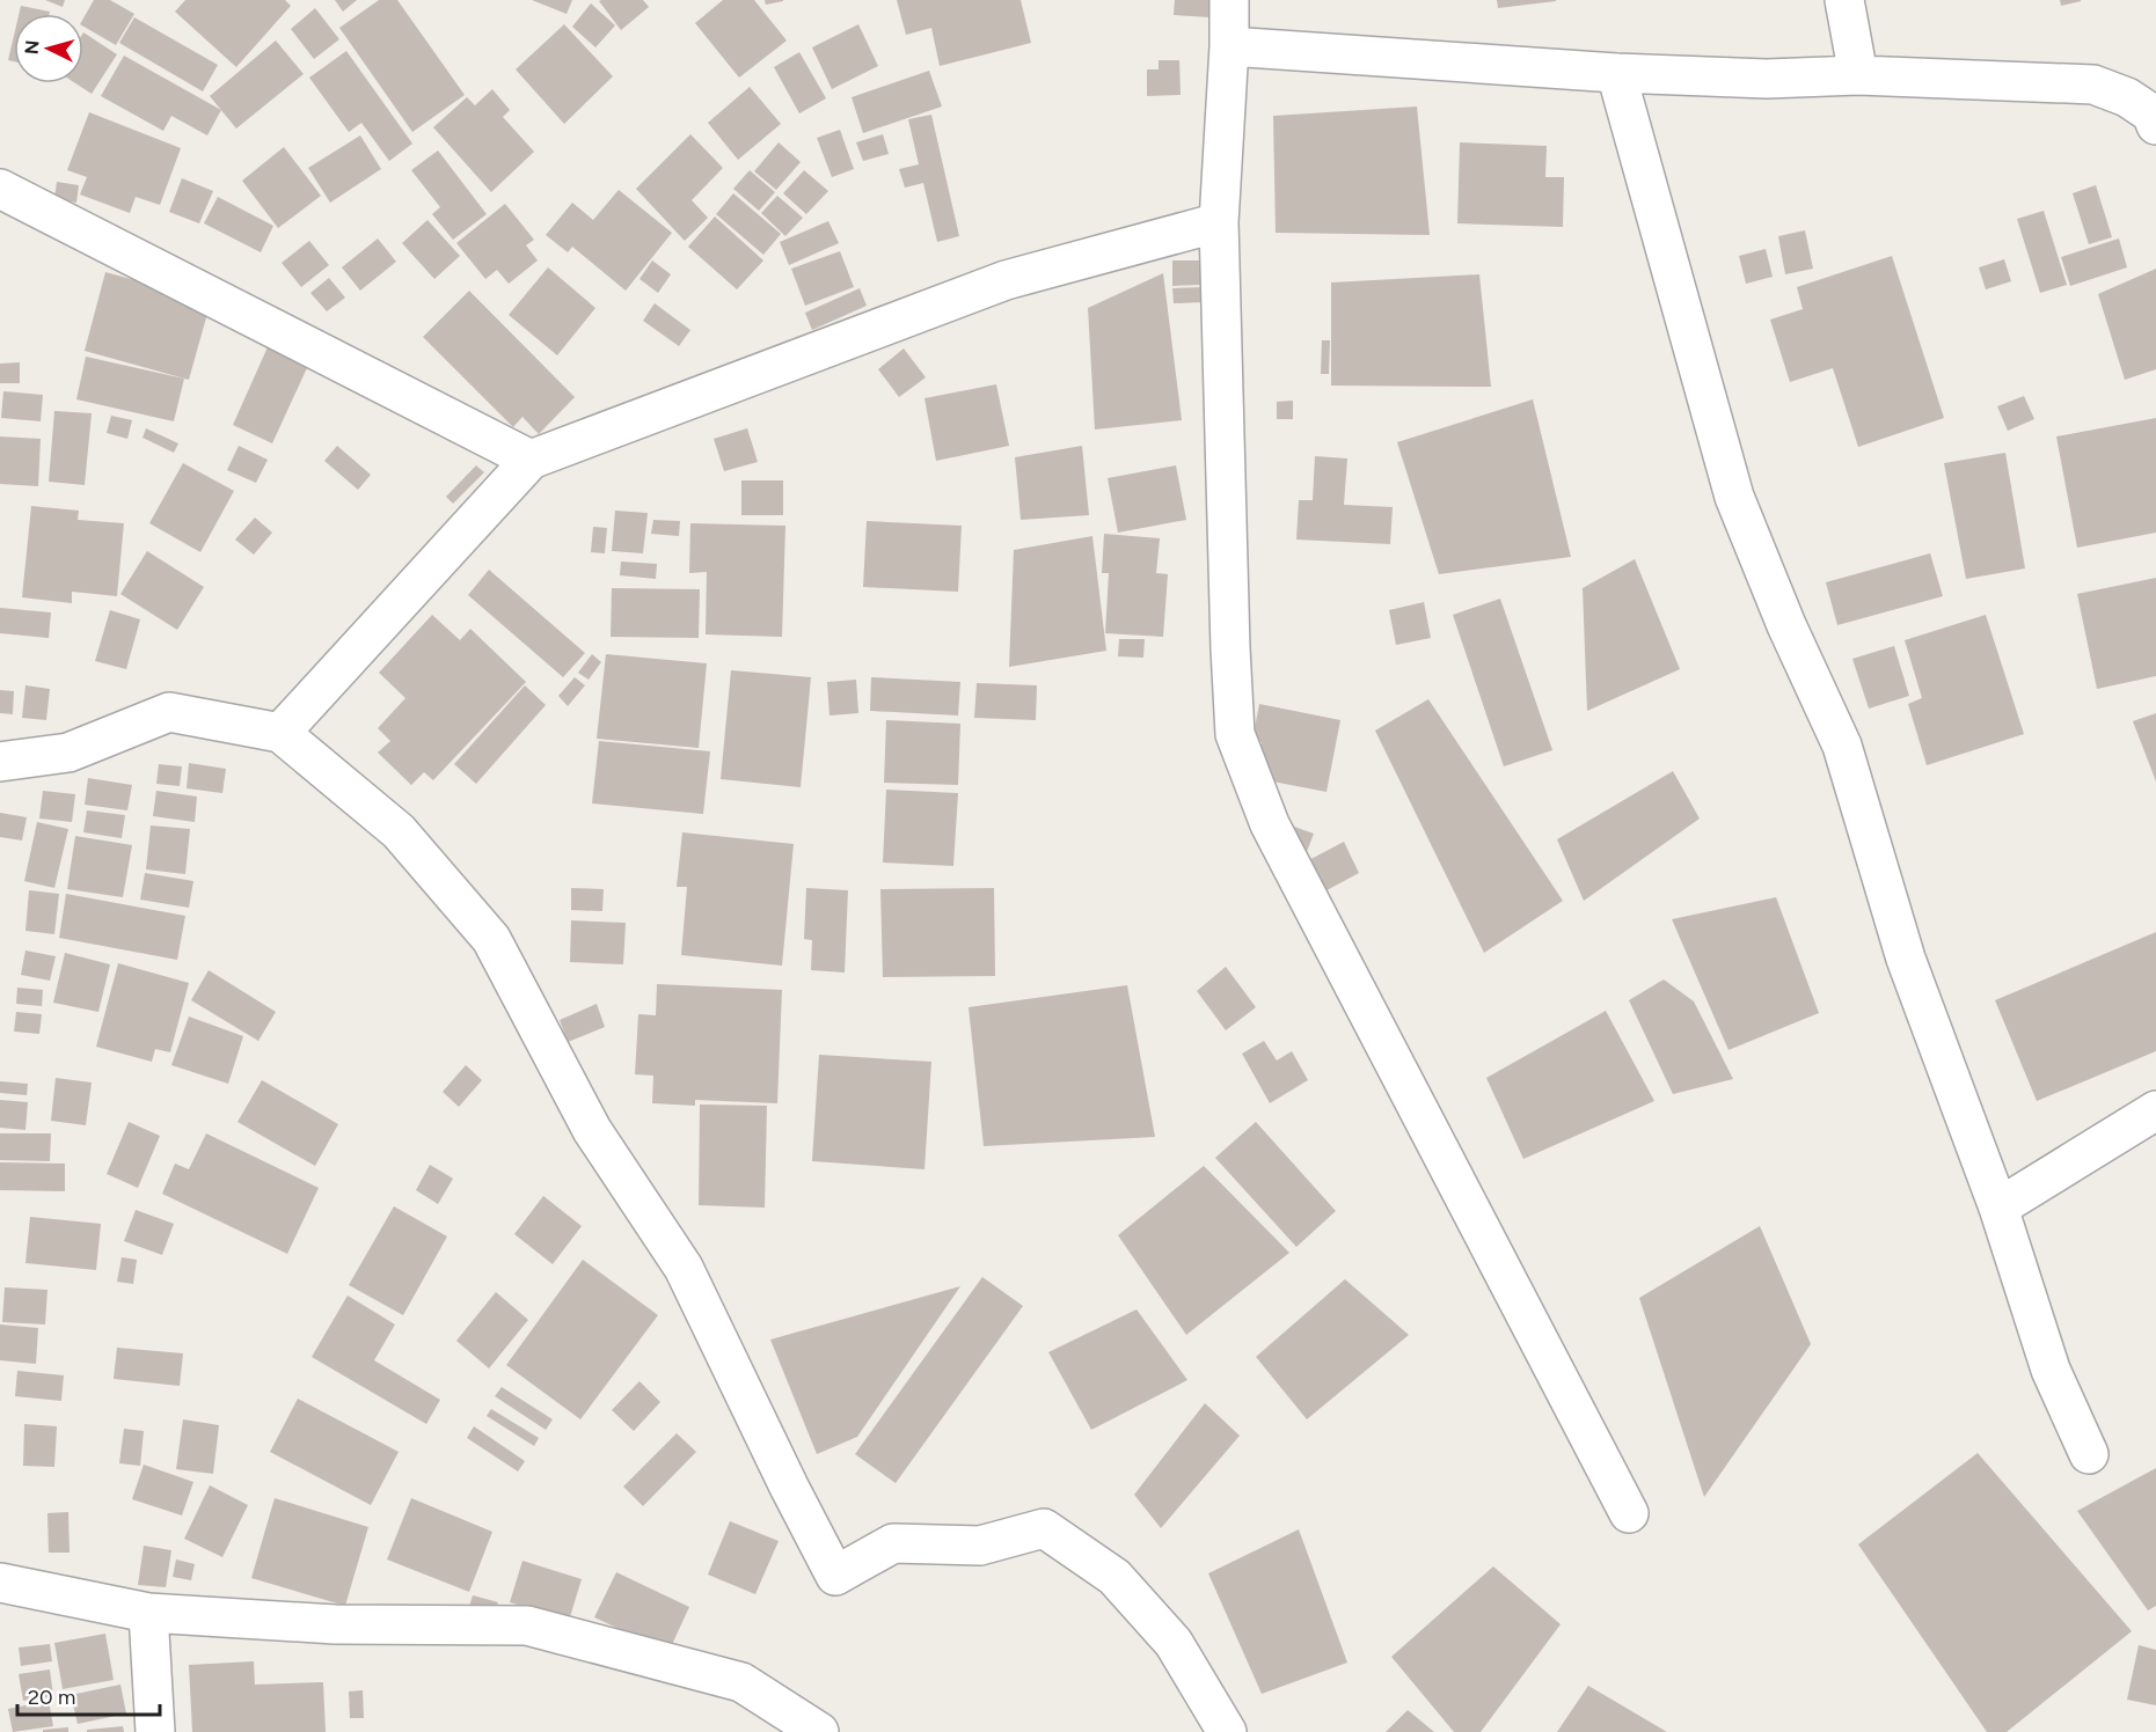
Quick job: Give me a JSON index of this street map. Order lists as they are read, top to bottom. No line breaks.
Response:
{"scale_bar":"20 m","north":"left"}
